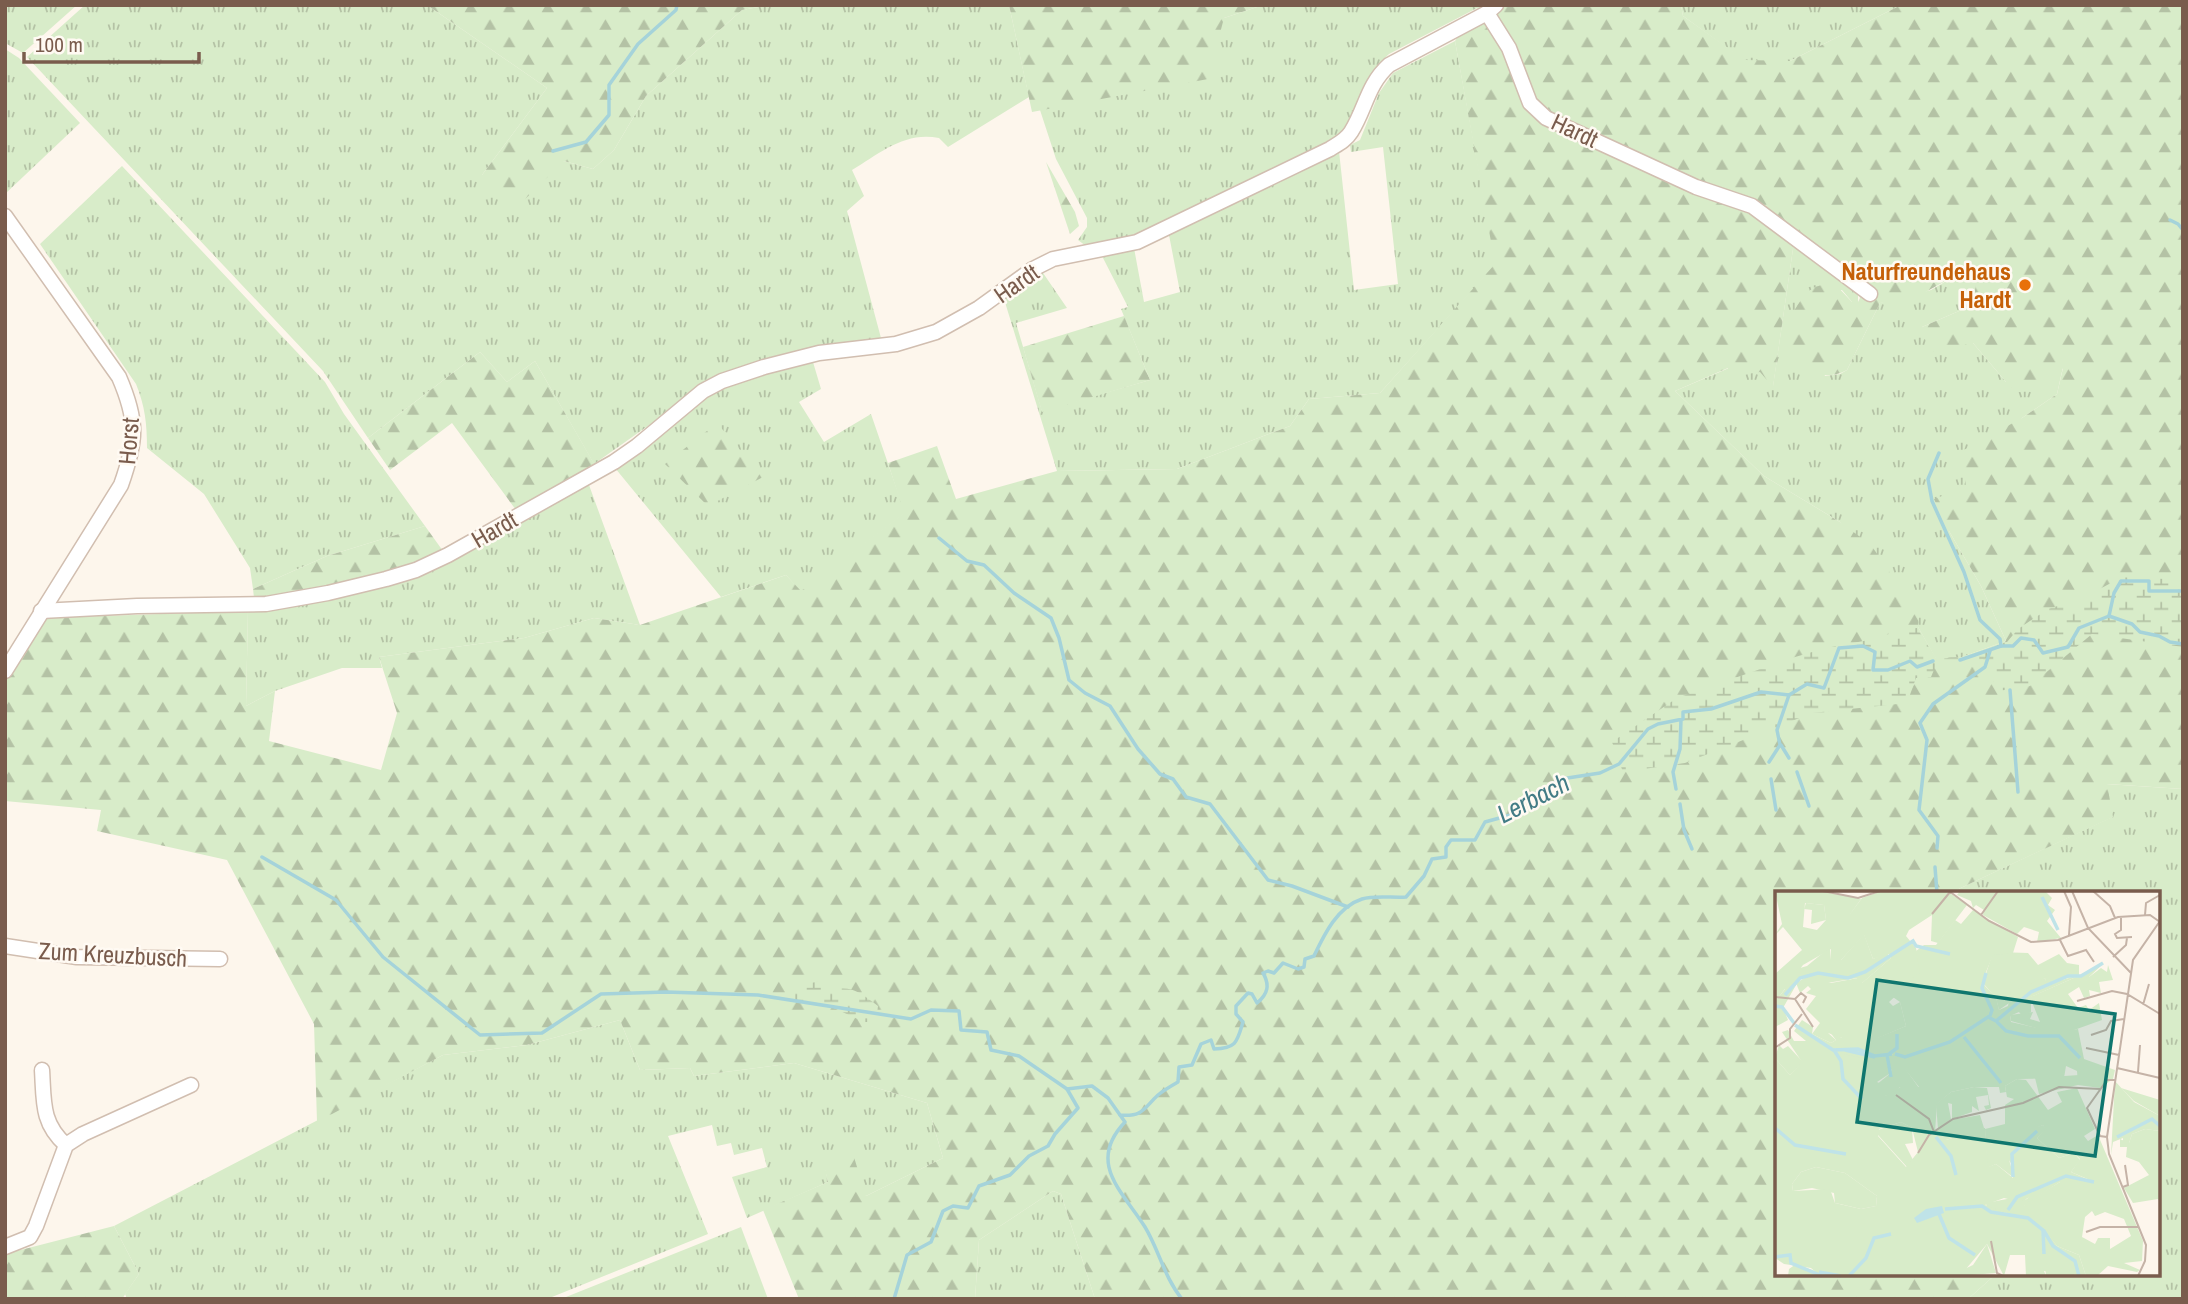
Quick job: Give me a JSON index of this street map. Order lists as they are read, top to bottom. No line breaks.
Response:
{"streets":{"street":["Hardt","Horst","Zum Kreuzbusch"]},"crossings":[["Hardt","Horst"]],"water":["Lerbach"],"places":["Naturfreundehaus Hardt"],"scale_bar":"100 m"}
